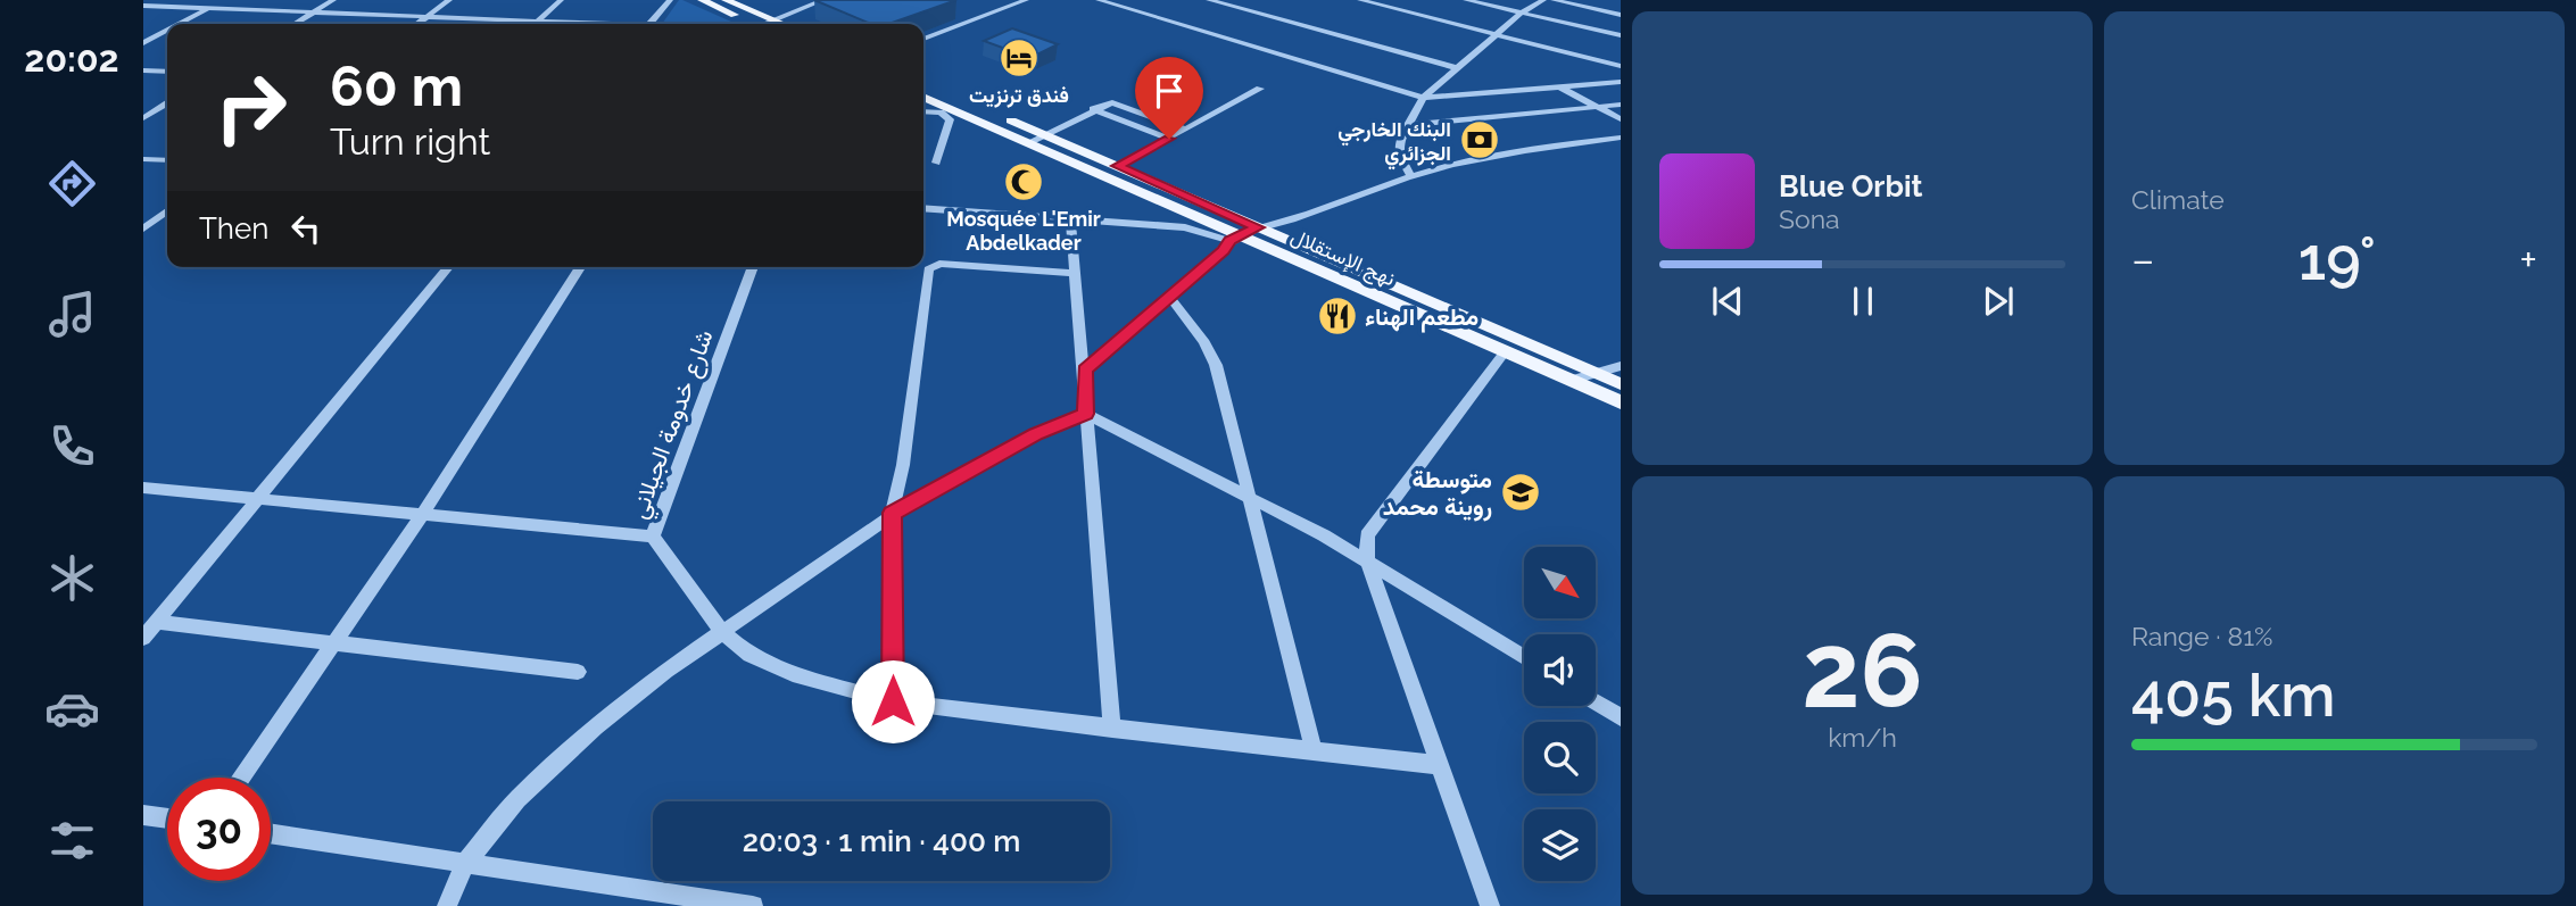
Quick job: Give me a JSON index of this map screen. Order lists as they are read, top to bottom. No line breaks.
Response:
{"streets":{"main road":["نهج الإستقلال"],"street":["شارع خدومة الجيلاني"]},"places":{"hotel":["فندق ترنزيت"],"bank":["البنك الخارجي الجزائري"],"mosque":["Mosquée L'Emir Abdelkader"],"restaurant":["مطعم الهناء"],"school or university":["متوسطة روينة محمد"]},"north":"bottom right","page":{"tabs":"20:02","tile":["Climate",["26","km/h"],["Range · 81%","405 km"]],"turn":["60 m","Turn right"],"song":["Blue Orbit","Sona"],"then":"Then","heat":["−","19°","+"],"limit":"30","trip":"20:03 · 1 min · 400 m"}}
